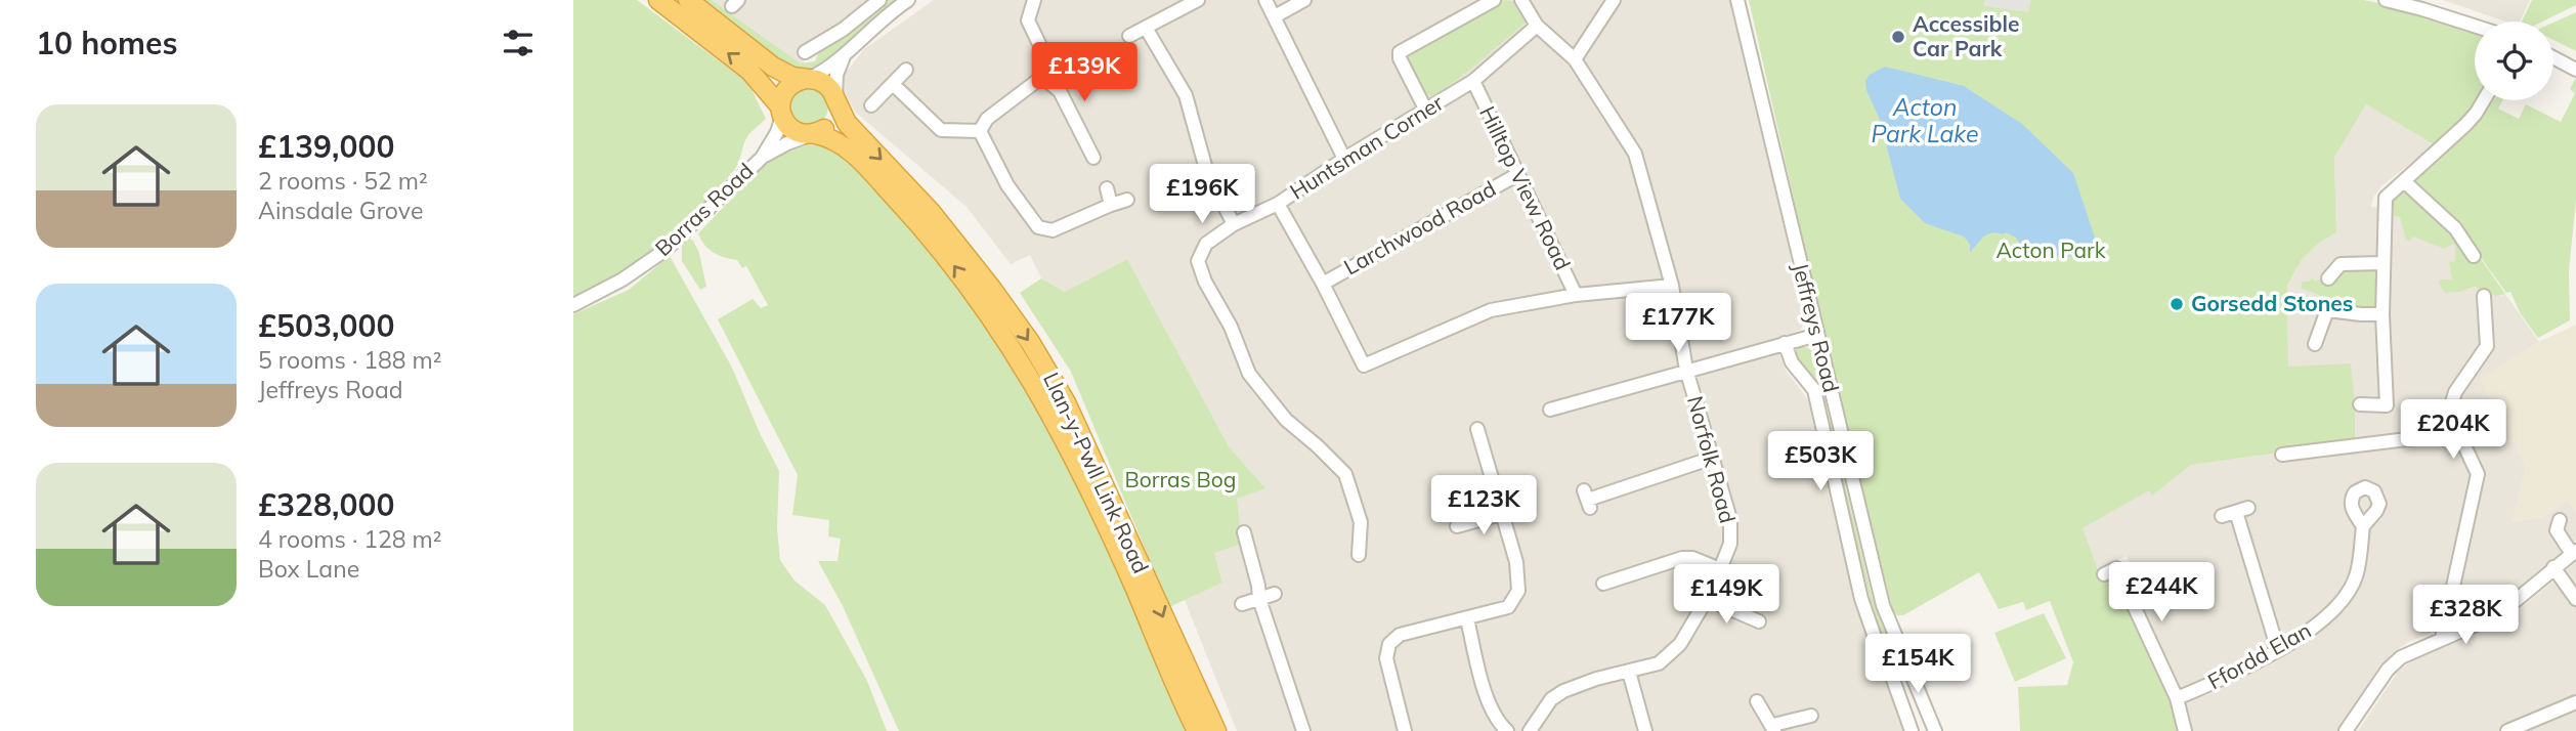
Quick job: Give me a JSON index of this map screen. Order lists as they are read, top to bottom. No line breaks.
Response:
{"streets":{"highway":["Llan-y-Pwll Link Road"],"street":["Huntsman Corner","Hilltop View Road","Borras Road","Larchwood Road","Jeffreys Road","Norfolk Road","Ffordd Elan"]},"crossings":[["Huntsman Corner","Hilltop View Road"],["Huntsman Corner","Norfolk Road"],["Hilltop View Road","Larchwood Road"],["Borras Road","Llan-y-Pwll Link Road"]],"water":["Acton Park Lake"],"parks":["Acton Park","Borras Bog"],"places":["Accessible Car Park","Gorsedd Stones"],"page":{"heading":"10 homes","price":["£139K","£196K","£177K","£204K","£503K","£123K","£244K","£149K","£328K","£154K"],"list":[{"name":"£139,000","note":"2 rooms · 52 m² · Ainsdale Grove"},{"name":"£503,000","note":"5 rooms · 188 m² · Jeffreys Road"},{"name":"£328,000","note":"4 rooms · 128 m² · Box Lane"}]}}
